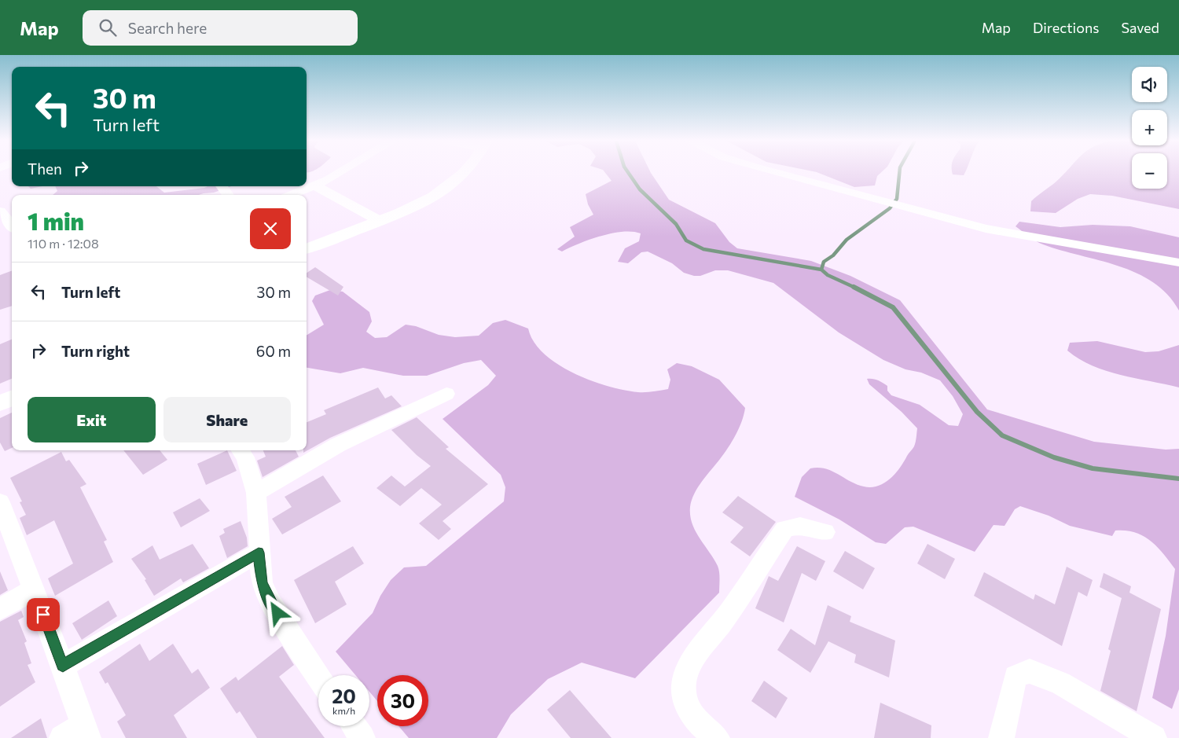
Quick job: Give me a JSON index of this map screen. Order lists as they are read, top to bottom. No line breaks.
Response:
{"page":{"header":"Map","search":"Search here","nav":["Map","Directions","Saved"],"map_buttons":["+","−"],"turn":["30 m","Turn left"],"then":"Then","heading":["1 min","110 m · 12:08"],"list":[{"name":"Turn left","value":"30 m"},{"name":"Turn right","value":"60 m"}],"buttons":["Exit","Share"],"speed":"20 km/h","limit":"30"}}
